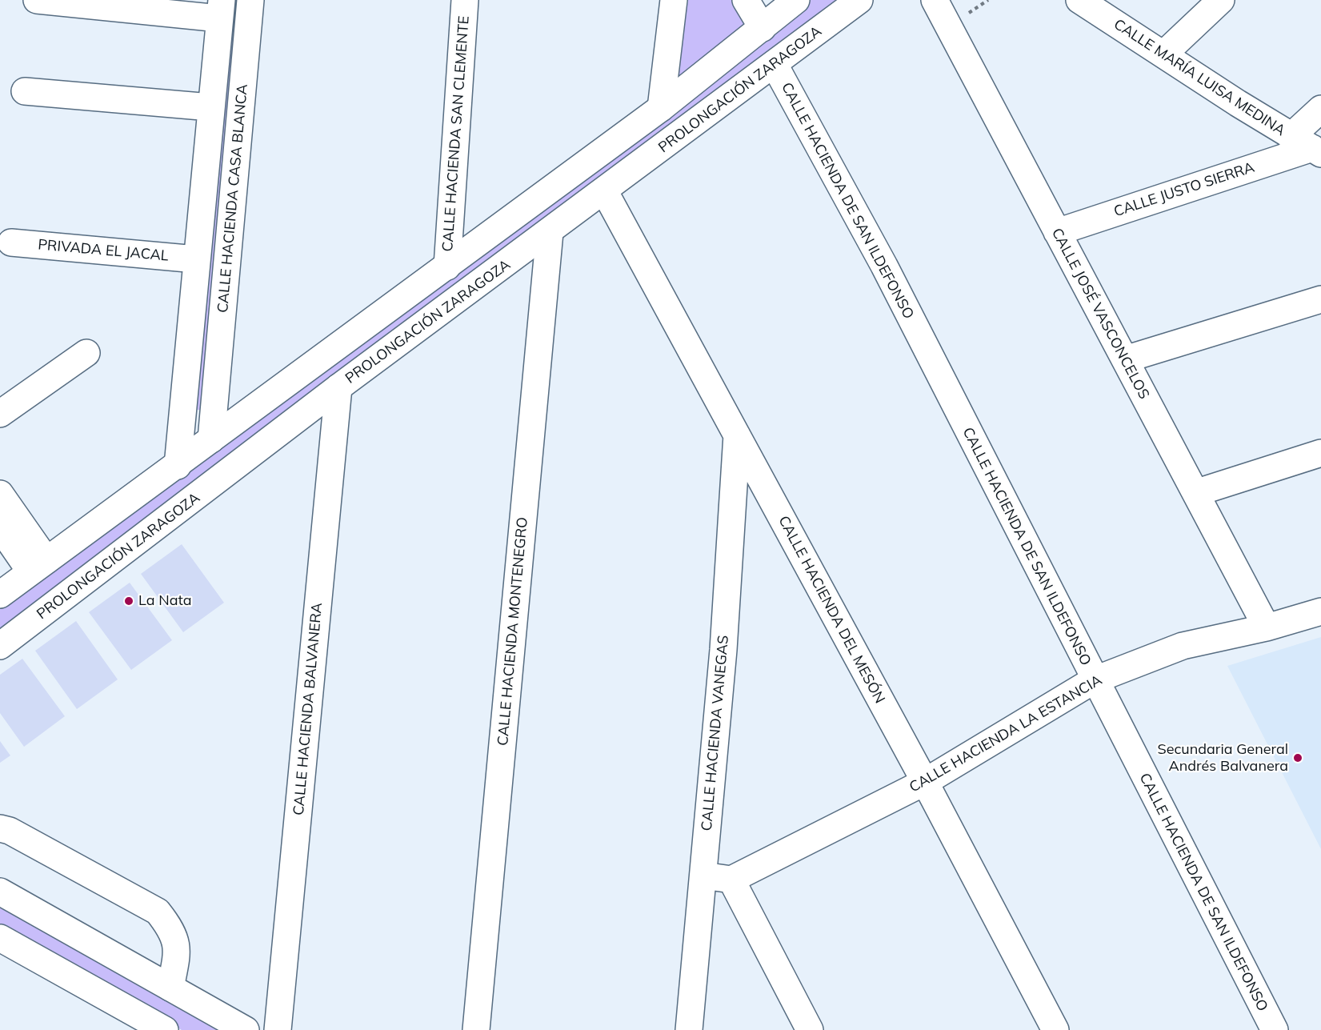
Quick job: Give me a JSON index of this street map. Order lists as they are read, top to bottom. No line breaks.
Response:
{"streets":{"street":["CALLE MARÍA LUISA MEDINA","PROLONGACIÓN ZARAGOZA","CALLE HACIENDA SAN CLEMENTE","CALLE JUSTO SIERRA","CALLE HACIENDA CASA BLANCA","CALLE HACIENDA DE SAN ILDEFONSO","PRIVADA EL JACAL","CALLE JOSÉ VASCONCELOS","CALLE HACIENDA DEL MESÓN","CALLE HACIENDA MONTENEGRO","CALLE HACIENDA BALVANERA","CALLE HACIENDA VANEGAS","CALLE HACIENDA LA ESTANCIA"]},"crossings":[["CALLE MARÍA LUISA MEDINA","CALLE JUSTO SIERRA"],["PROLONGACIÓN ZARAGOZA","CALLE HACIENDA DE SAN ILDEFONSO"],["PROLONGACIÓN ZARAGOZA","CALLE HACIENDA DEL MESÓN"],["PROLONGACIÓN ZARAGOZA","CALLE HACIENDA MONTENEGRO"],["PROLONGACIÓN ZARAGOZA","CALLE HACIENDA BALVANERA"],["CALLE JUSTO SIERRA","CALLE JOSÉ VASCONCELOS"],["CALLE HACIENDA CASA BLANCA","PRIVADA EL JACAL"],["CALLE HACIENDA DE SAN ILDEFONSO","CALLE HACIENDA LA ESTANCIA"],["CALLE JOSÉ VASCONCELOS","CALLE HACIENDA LA ESTANCIA"],["CALLE HACIENDA DEL MESÓN","CALLE HACIENDA VANEGAS"],["CALLE HACIENDA DEL MESÓN","CALLE HACIENDA LA ESTANCIA"]],"places":["La Nata","Secundaria General Andrés Balvanera"]}
